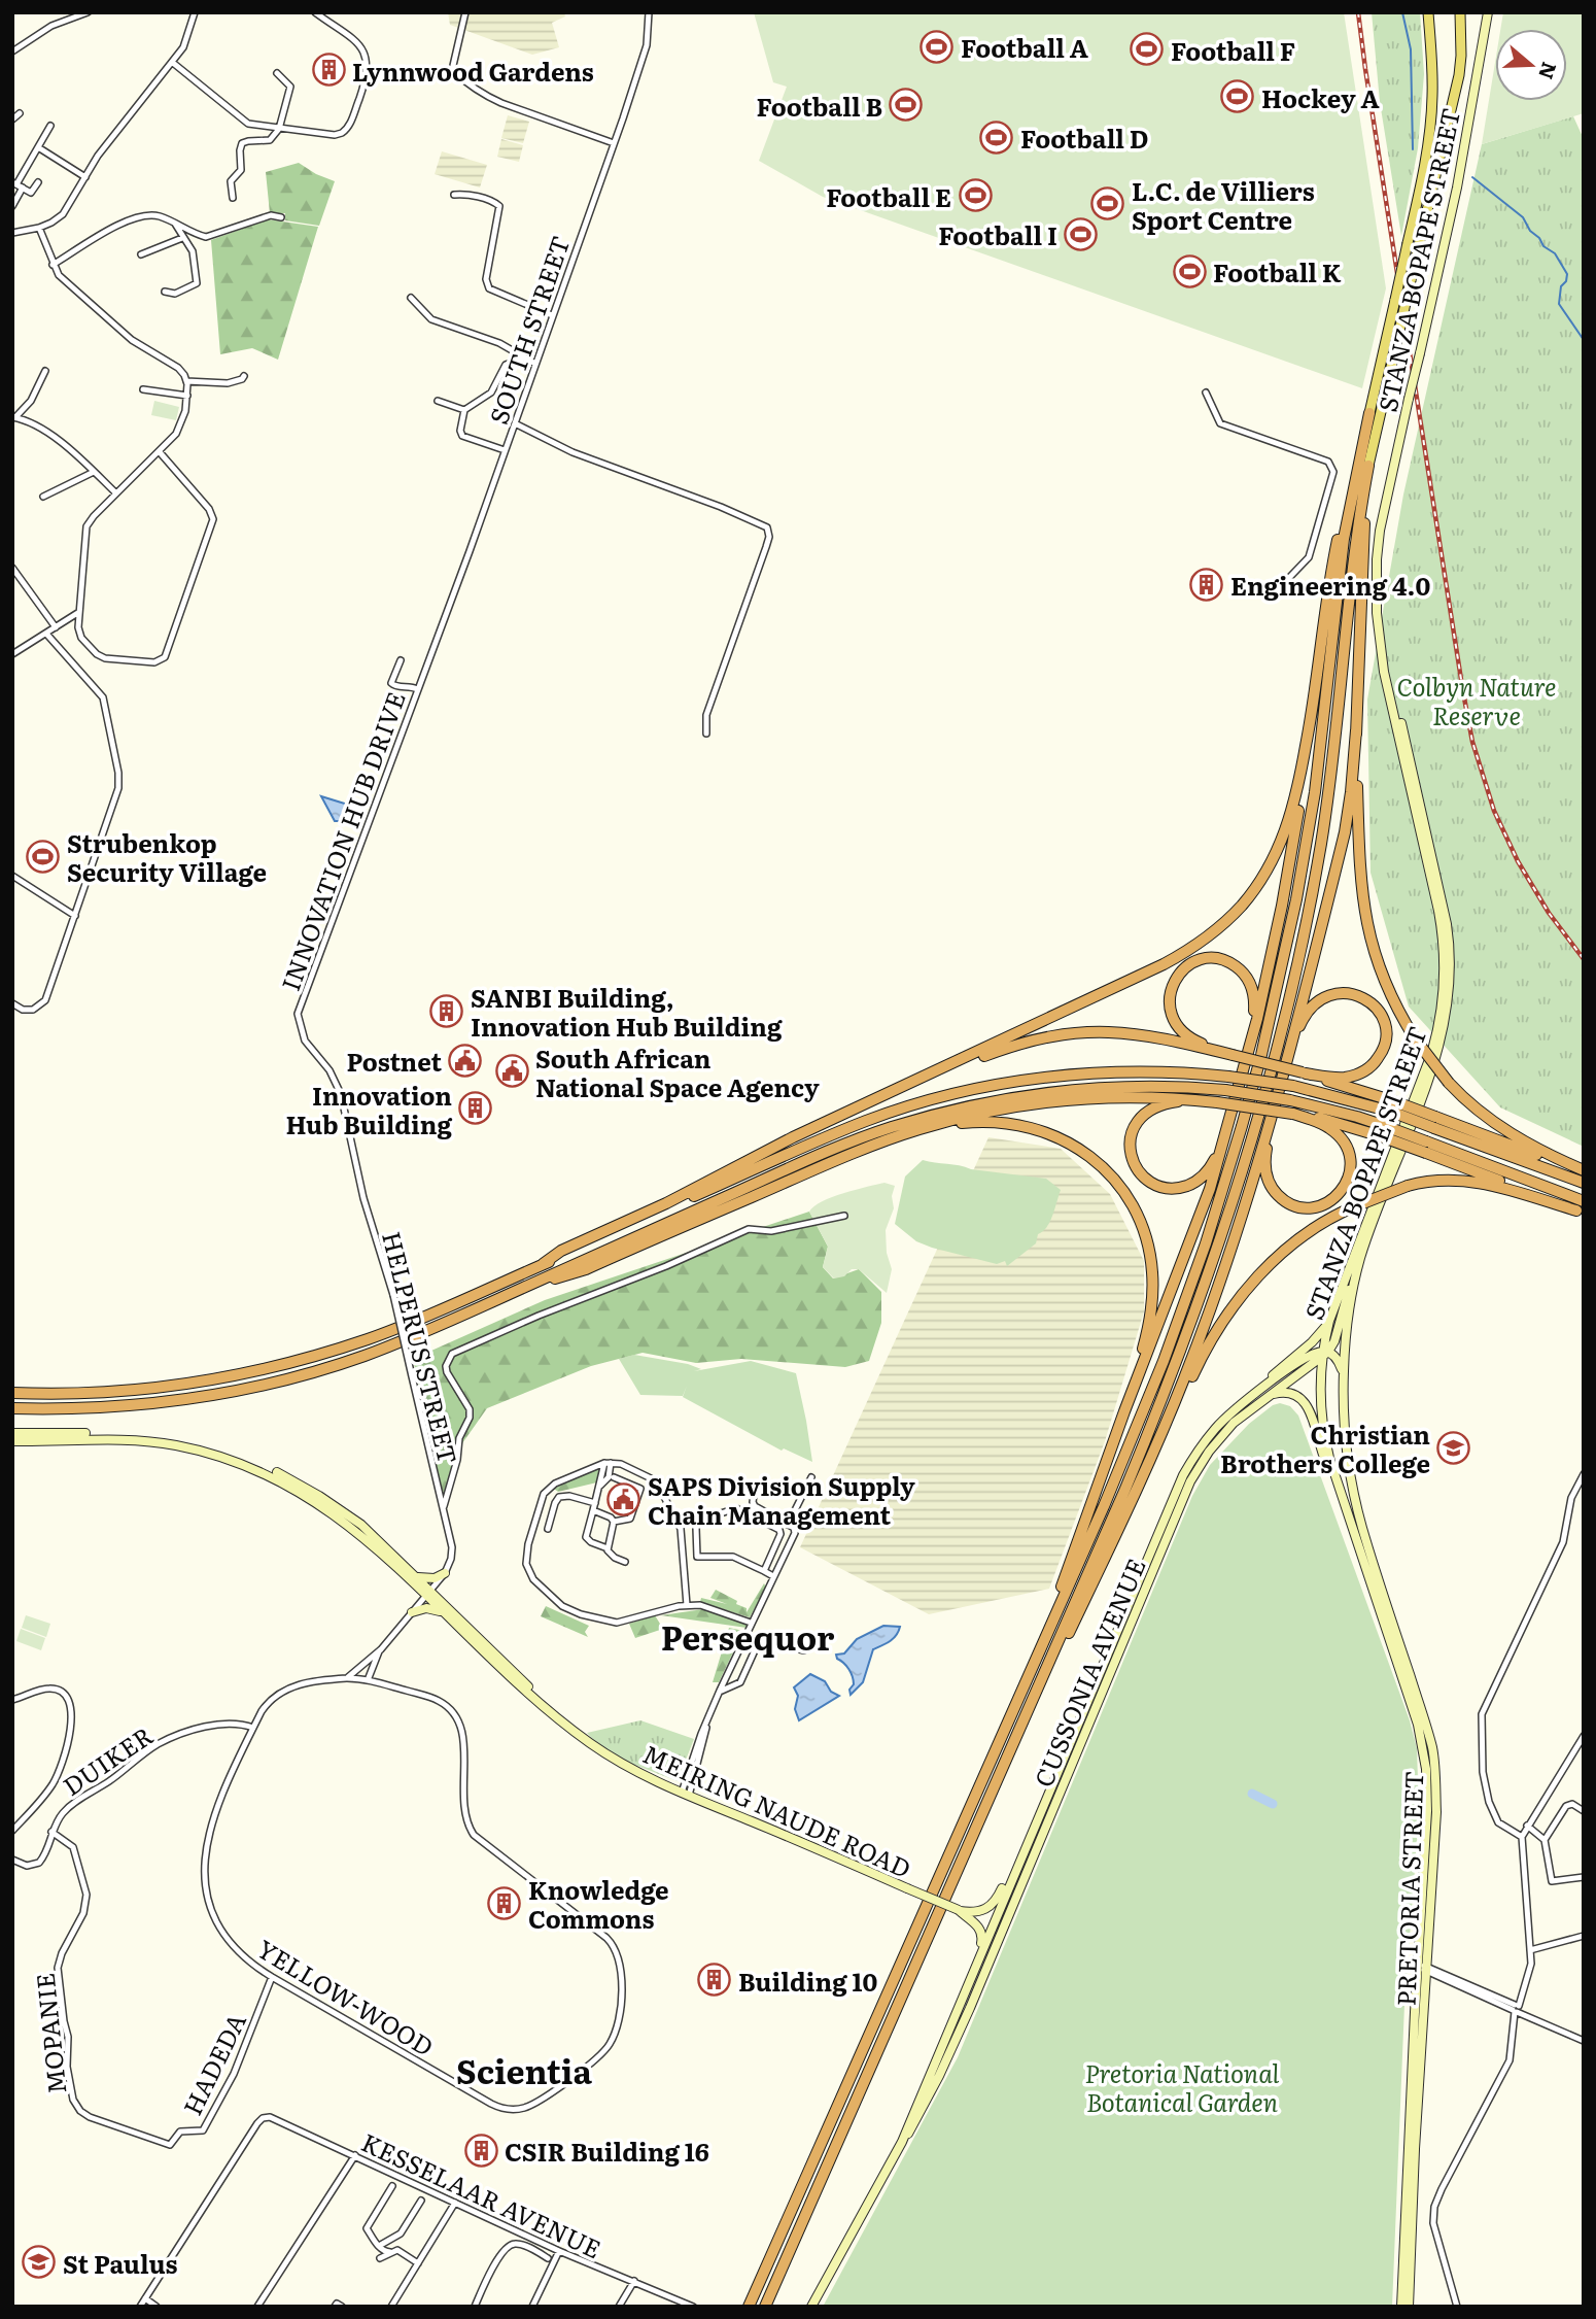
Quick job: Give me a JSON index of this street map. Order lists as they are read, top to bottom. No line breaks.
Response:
{"streets":{"main road":["STANZA BOPAPE STREET","CUSSONIA AVENUE","MEIRING NAUDE ROAD","PRETORIA STREET"],"street":["SOUTH STREET","INNOVATION HUB DRIVE","HELPERUS STREET","DUIKER","YELLOW-WOOD","MOPANIE","HADEDA","KESSELAAR AVENUE"]},"crossings":[["STANZA BOPAPE STREET","CUSSONIA AVENUE"],["STANZA BOPAPE STREET","PRETORIA STREET"],["SOUTH STREET","INNOVATION HUB DRIVE"],["INNOVATION HUB DRIVE","HELPERUS STREET"],["CUSSONIA AVENUE","MEIRING NAUDE ROAD"],["DUIKER","YELLOW-WOOD"],["DUIKER","MOPANIE"],["YELLOW-WOOD","HADEDA"],["MOPANIE","HADEDA"]],"districts":["Persequor","Scientia"],"parks":["Colbyn Nature Reserve","Pretoria National Botanical Garden"],"places":{"sports":["Football A","Football F","Hockey A","Football B","Football D","Football E","L.C. de Villiers Sport Centre","Football I","Football K","Strubenkop Security Village"],"building":["Lynnwood Gardens","Engineering 4.0","SANBI Building, Innovation Hub Building","Innovation Hub Building","Knowledge Commons","Building 10","CSIR Building 16"],"public building":["Postnet","South African National Space Agency","SAPS Division Supply Chain Management"],"school or university":["Christian Brothers College","St Paulus"]},"north":"right"}
